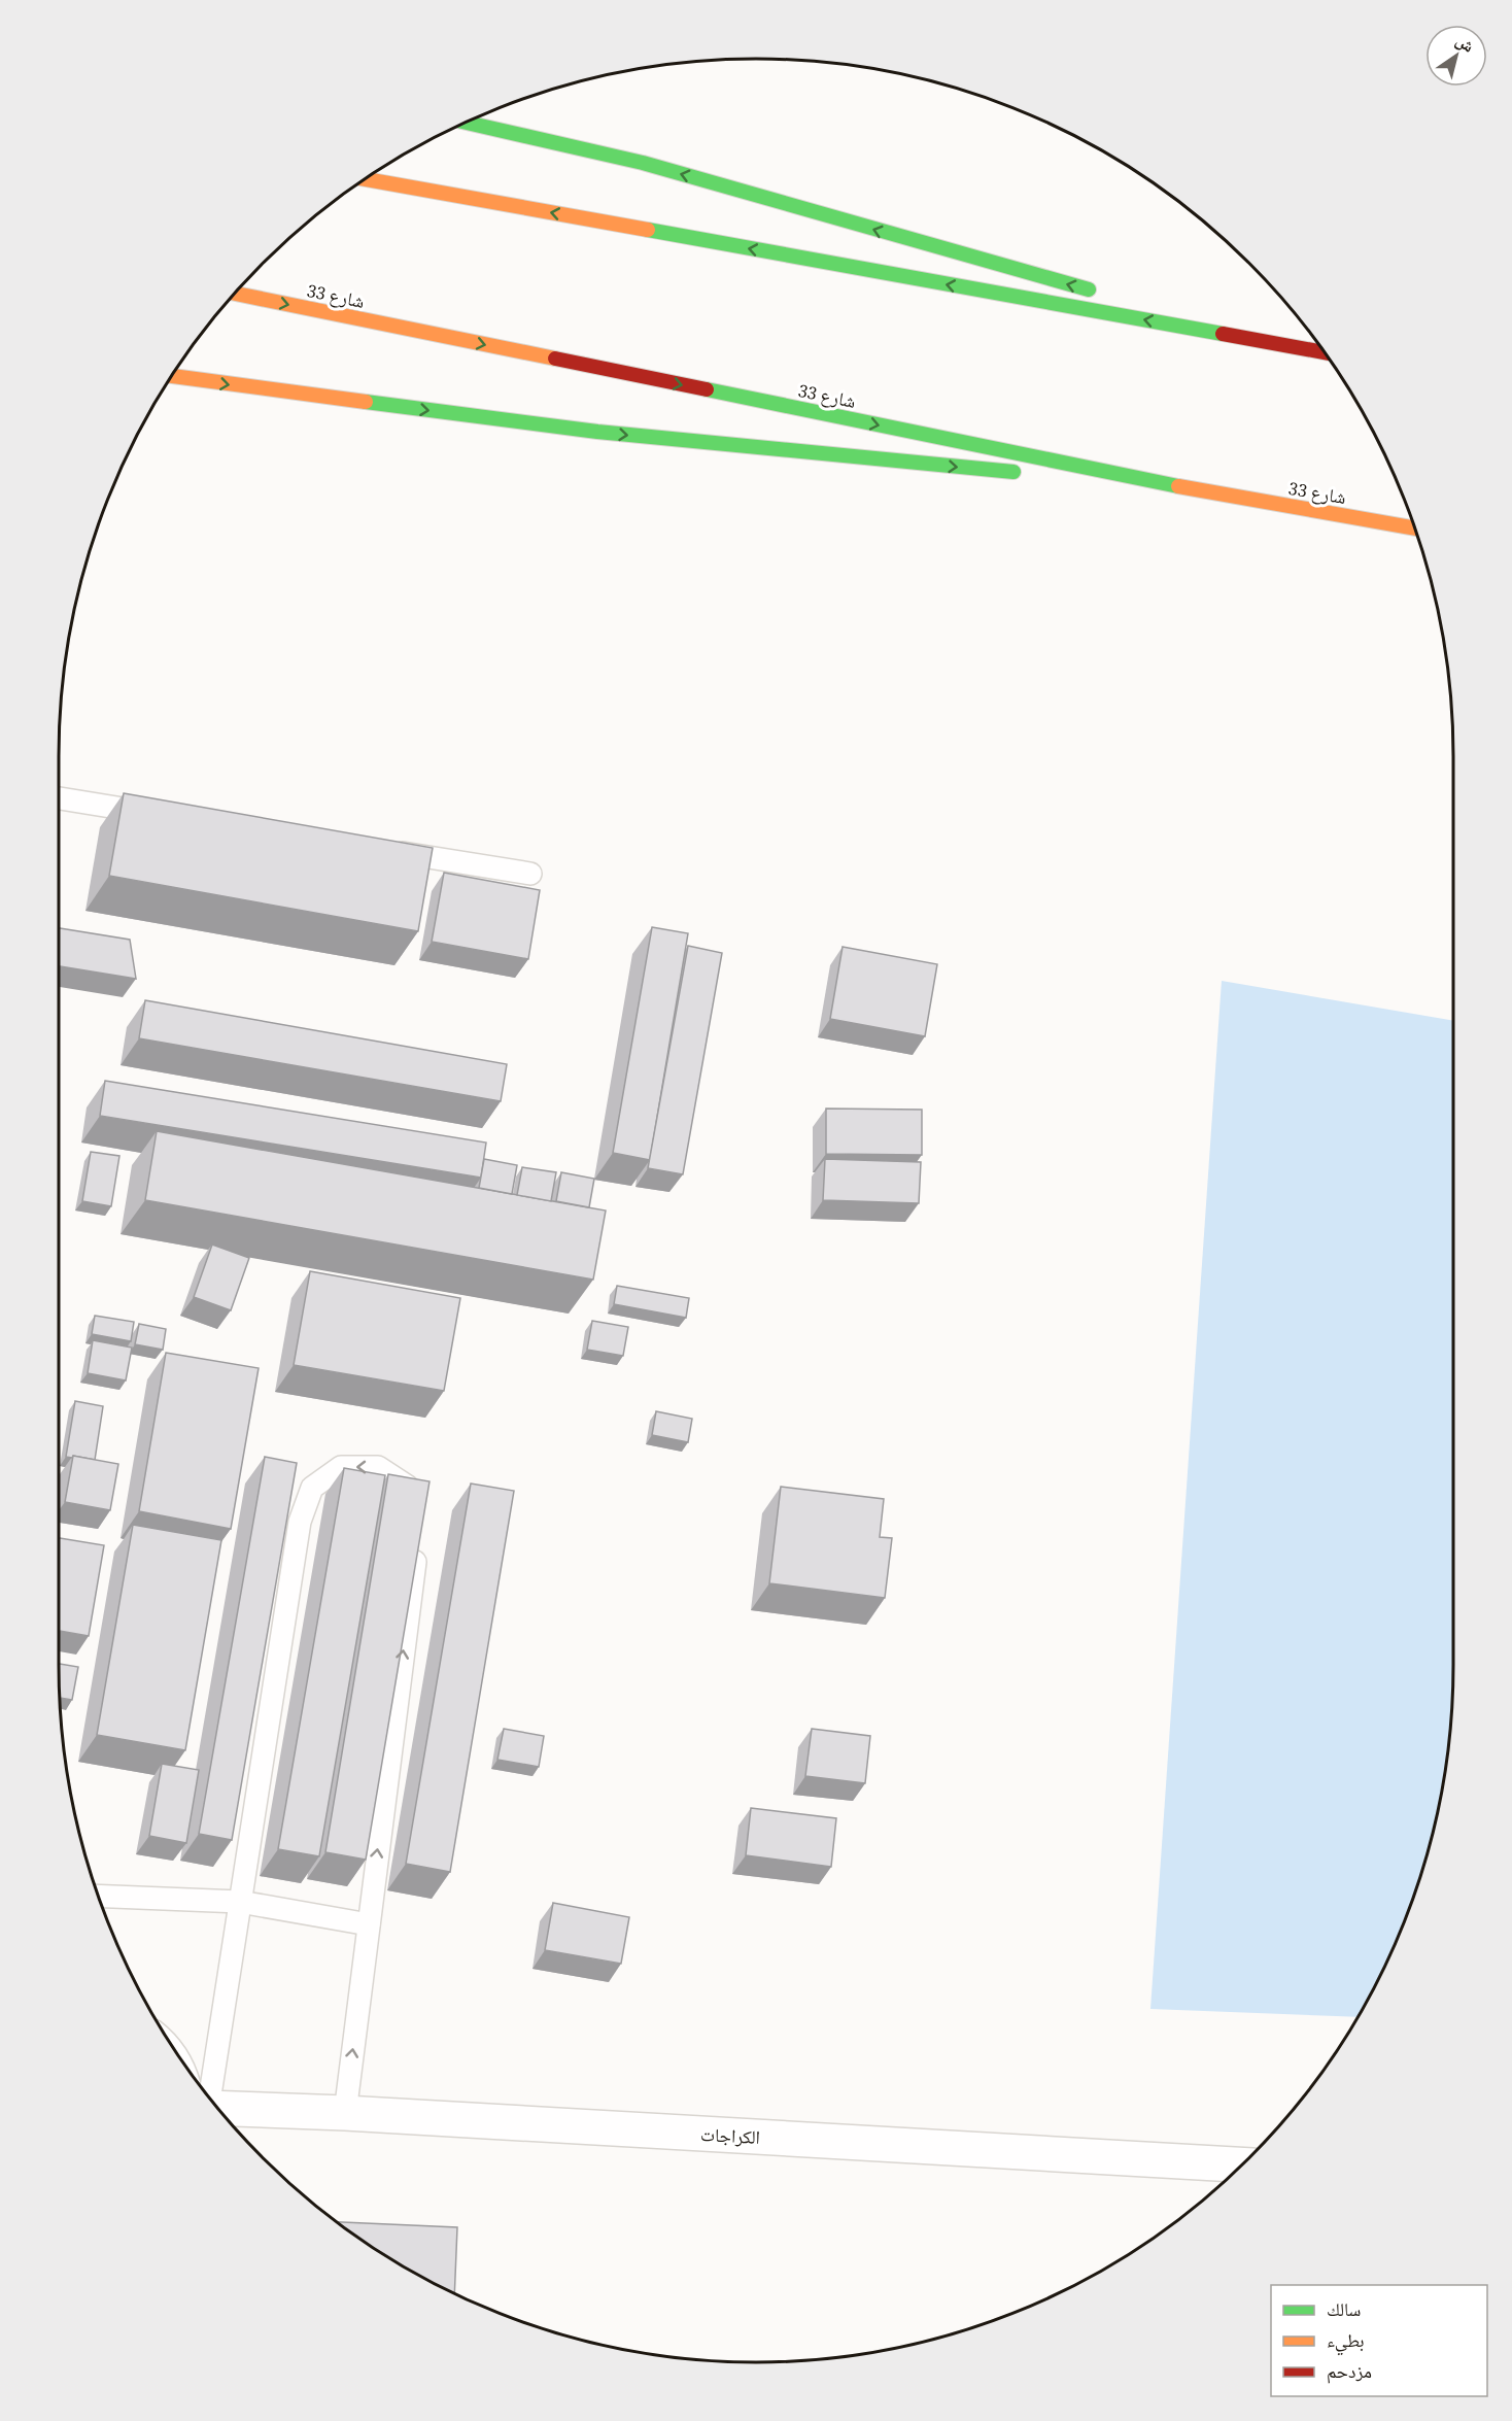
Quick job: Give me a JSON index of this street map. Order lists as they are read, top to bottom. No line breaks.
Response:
{"streets":{"highway":["شارع 33"],"street":["الكراجات"]},"legend":["سالك","بطيء","مزدحم"],"north":"top right"}
